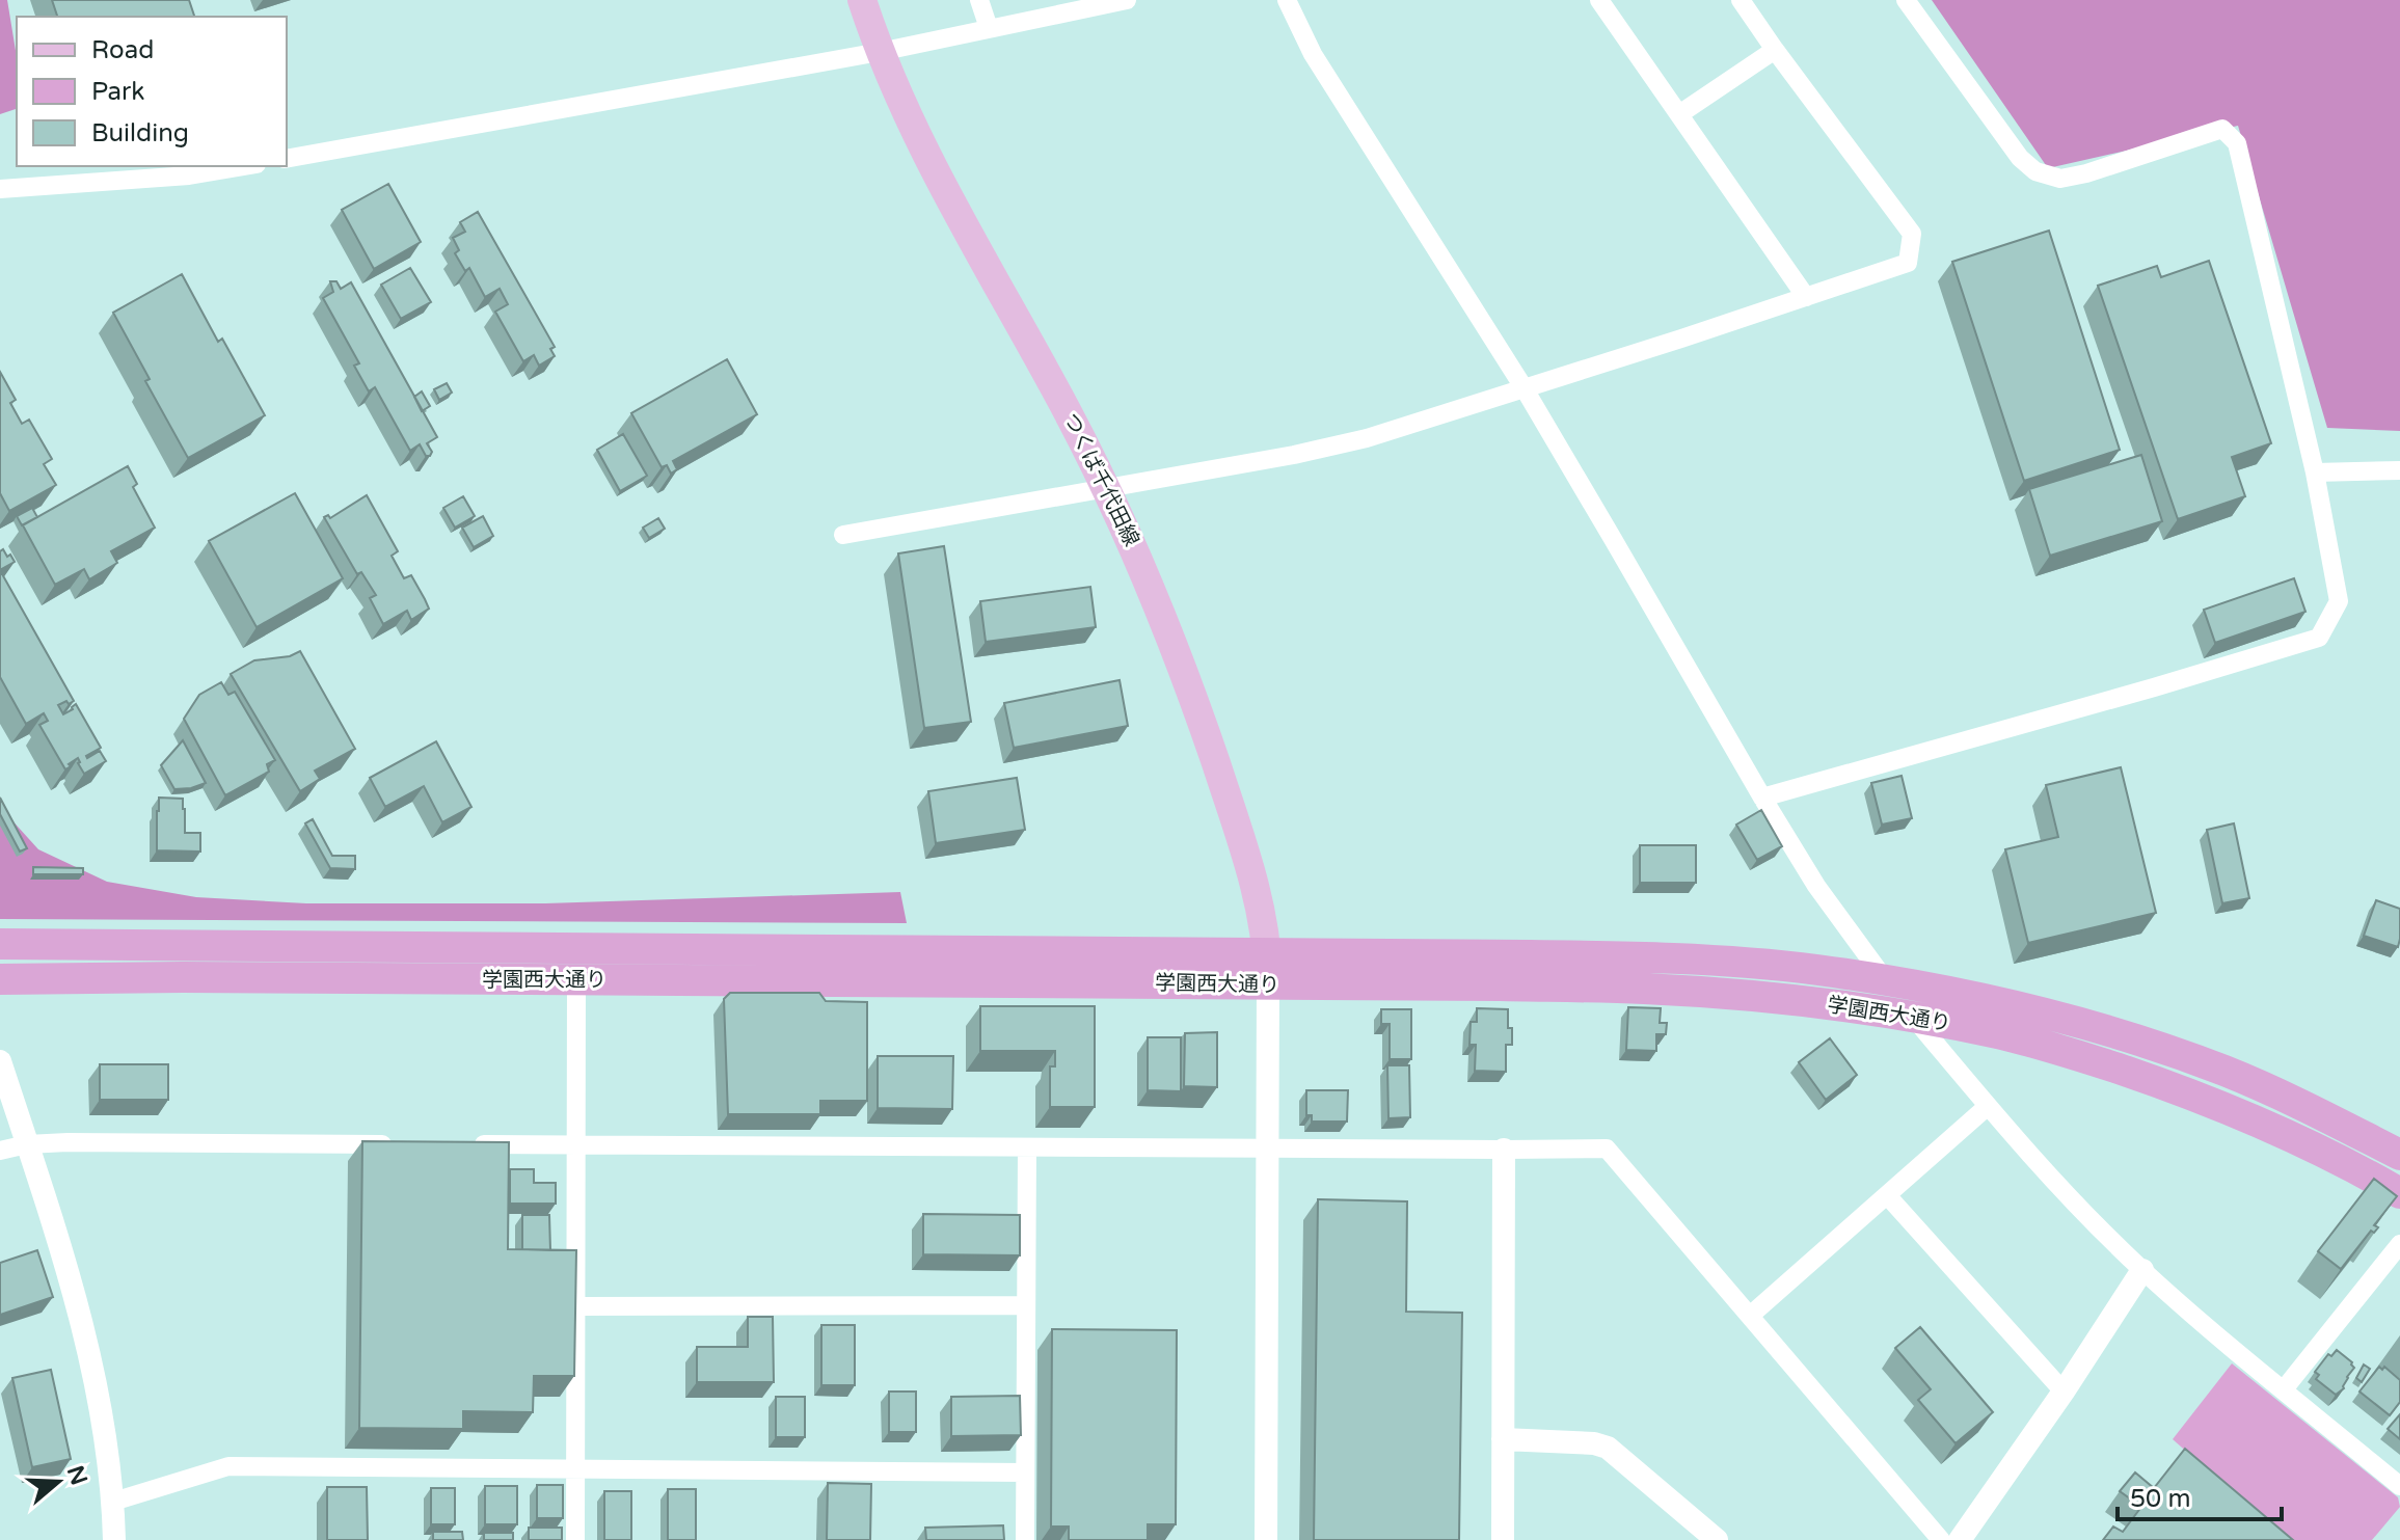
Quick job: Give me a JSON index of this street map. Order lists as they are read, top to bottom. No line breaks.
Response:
{"streets":{"highway":["学園西大通り"],"main road":["つくば千代田線"]},"crossings":[["つくば千代田線","学園西大通り"]],"legend":["Road","Park","Building"],"scale_bar":"50 m","north":"right"}
